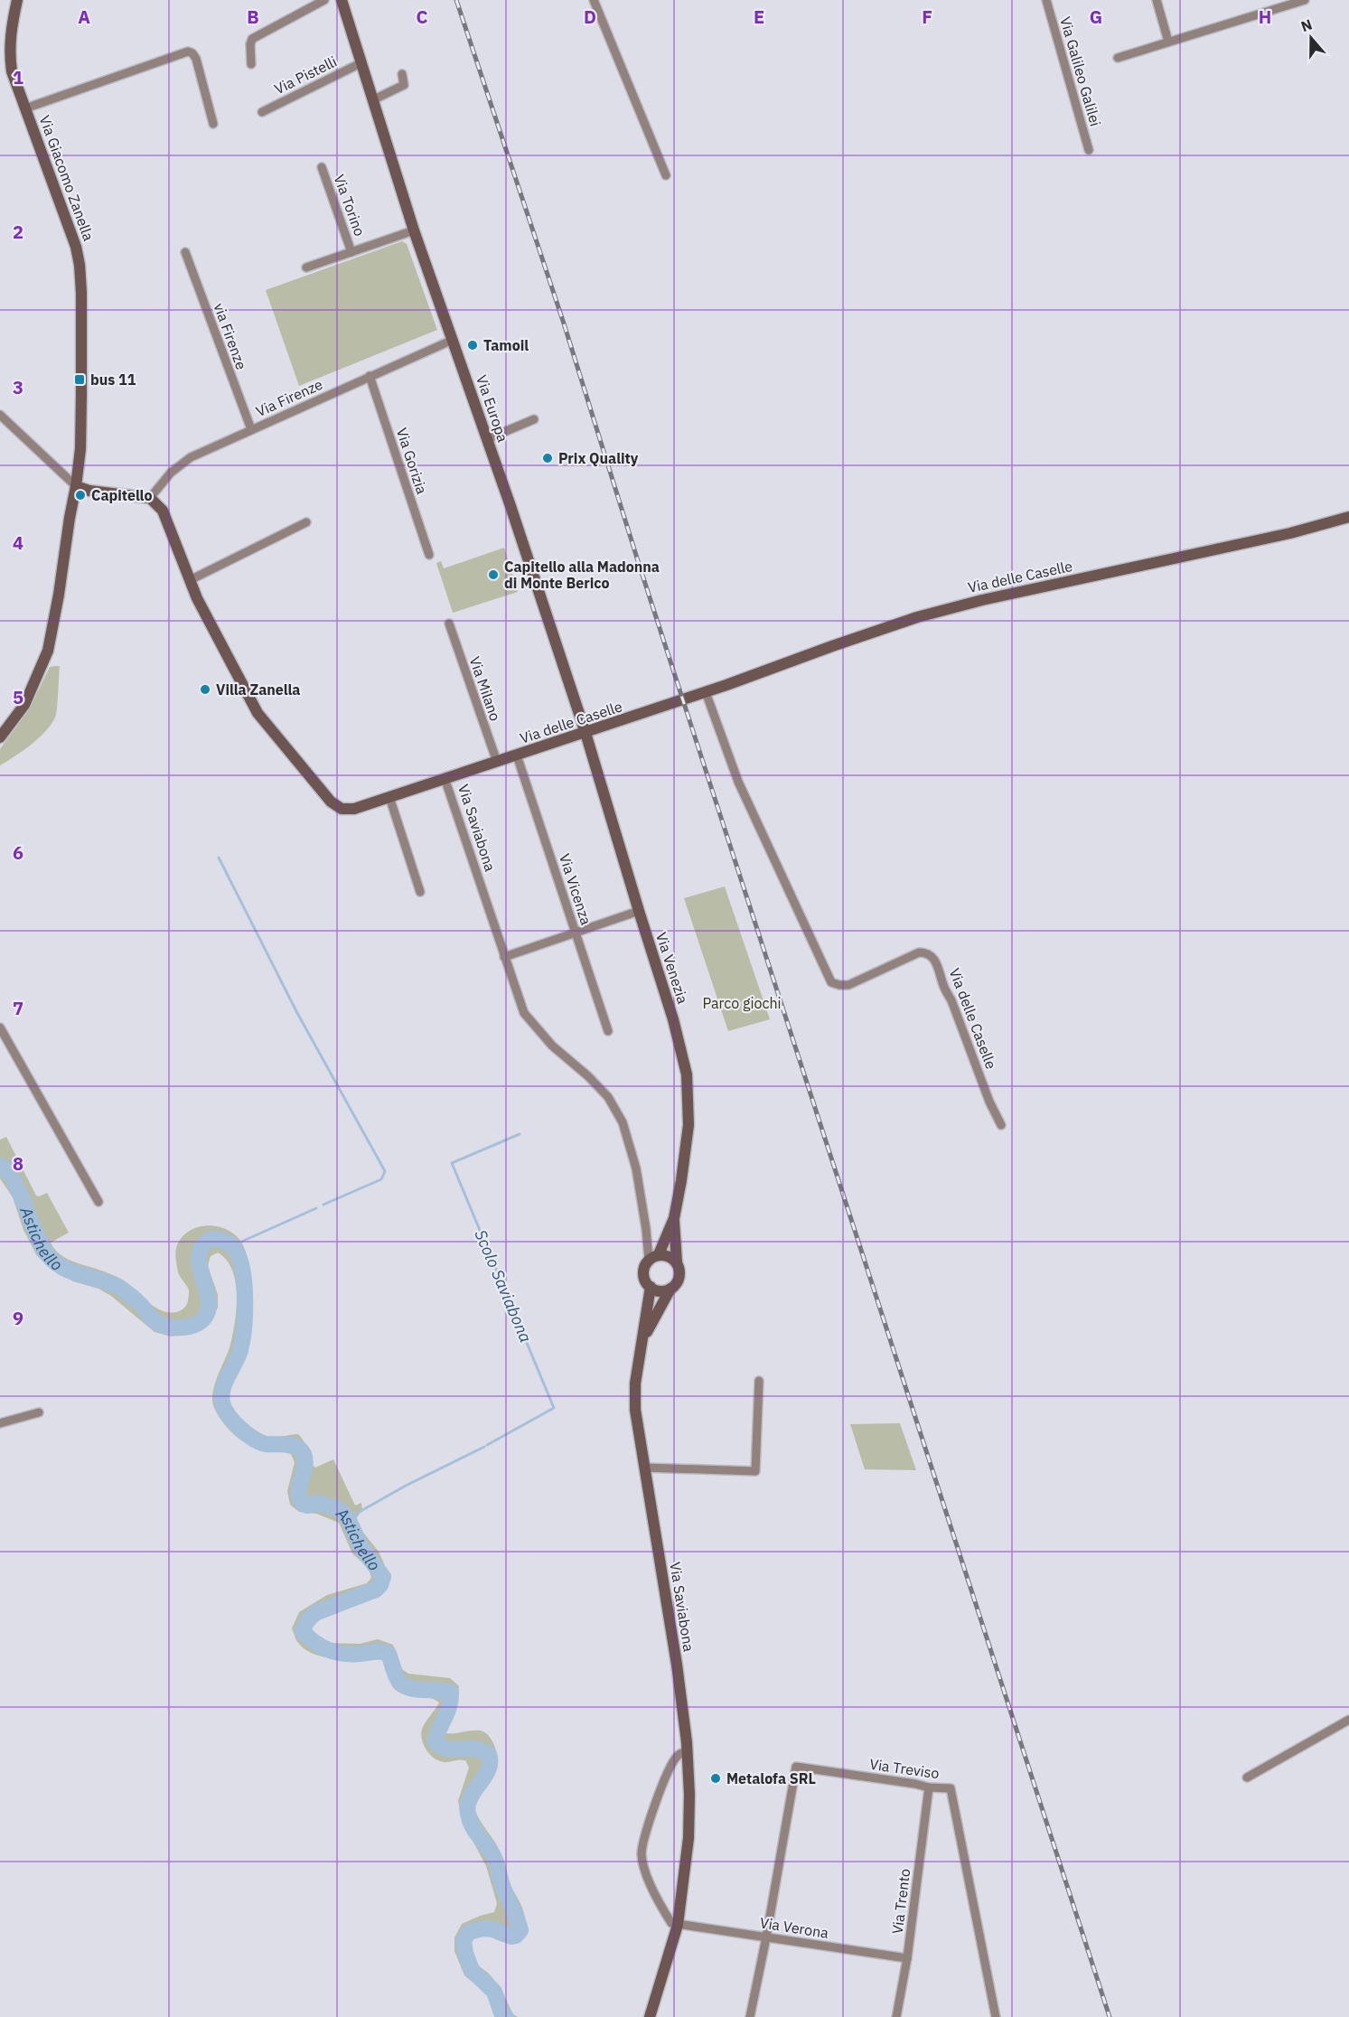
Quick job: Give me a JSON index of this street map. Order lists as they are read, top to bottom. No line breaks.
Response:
{"streets":{"street":["Via Galileo Galilei","Via Pistelli","Via Giacomo Zanella","Via Torino","via Firenze","Via Firenze","Via Europa","Via Gorizia","Via delle Caselle","Via Milano","Via Saviabona","Via Vicenza","Via Venezia","Via Treviso","Via Trento","Via Verona"]},"crossings":[["Via Pistelli","Via Europa"],["Via Torino","Via Europa"],["via Firenze","Via Firenze"],["Via Firenze","Via Europa"],["Via Firenze","Via Gorizia"],["Via Firenze","Via Saviabona"],["Via Europa","Via delle Caselle"],["Via Europa","Via Venezia"],["Via delle Caselle","Via Milano"],["Via delle Caselle","Via Saviabona"],["Via delle Caselle","Via Vicenza"],["Via delle Caselle","Via Venezia"],["Via Saviabona","Via Venezia"],["Via Saviabona","Via Verona"],["Via Treviso","Via Trento"],["Via Treviso","Via Verona"],["Via Trento","Via Verona"]],"water":["Astichello","Scolo Saviabona"],"parks":["Parco giochi"],"places":{"other":["Tamoil","Prix Quality","Capitello","Capitello alla Madonna di Monte Berico","Villa Zanella","Metalofa SRL"],"transit":["bus 11"]},"north":"top","grid":{"columns":["A","B","C","D","E","F","G","H"],"rows":["1","2","3","4","5","6","7","8","9"]}}
